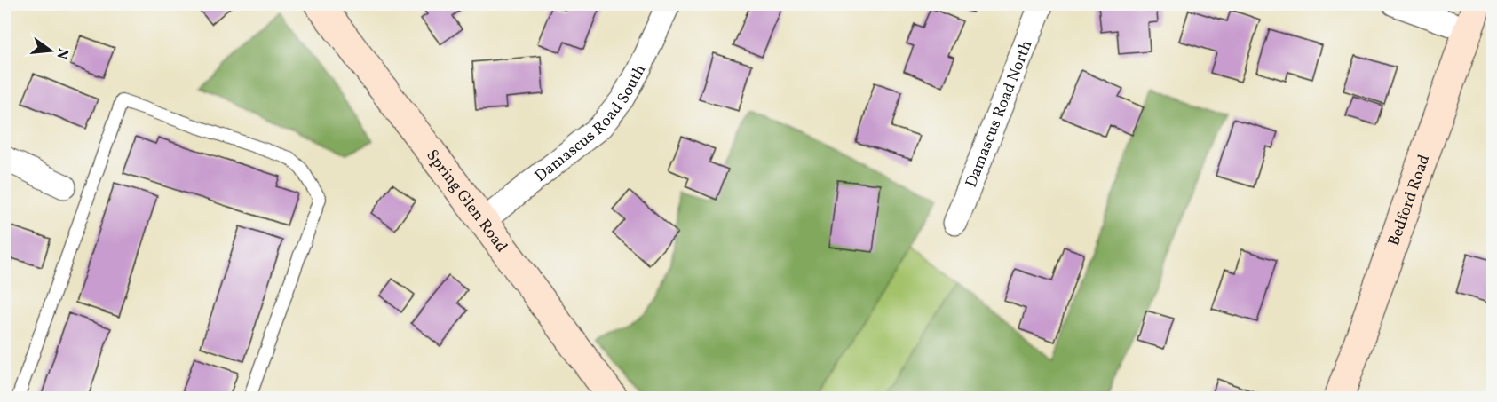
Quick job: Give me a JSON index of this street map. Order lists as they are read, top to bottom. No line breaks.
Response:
{"streets":{"street":["Damascus Road North","Damascus Road South","Spring Glen Road","Bedford Road"]},"crossings":[["Damascus Road South","Spring Glen Road"]],"north":"right"}
